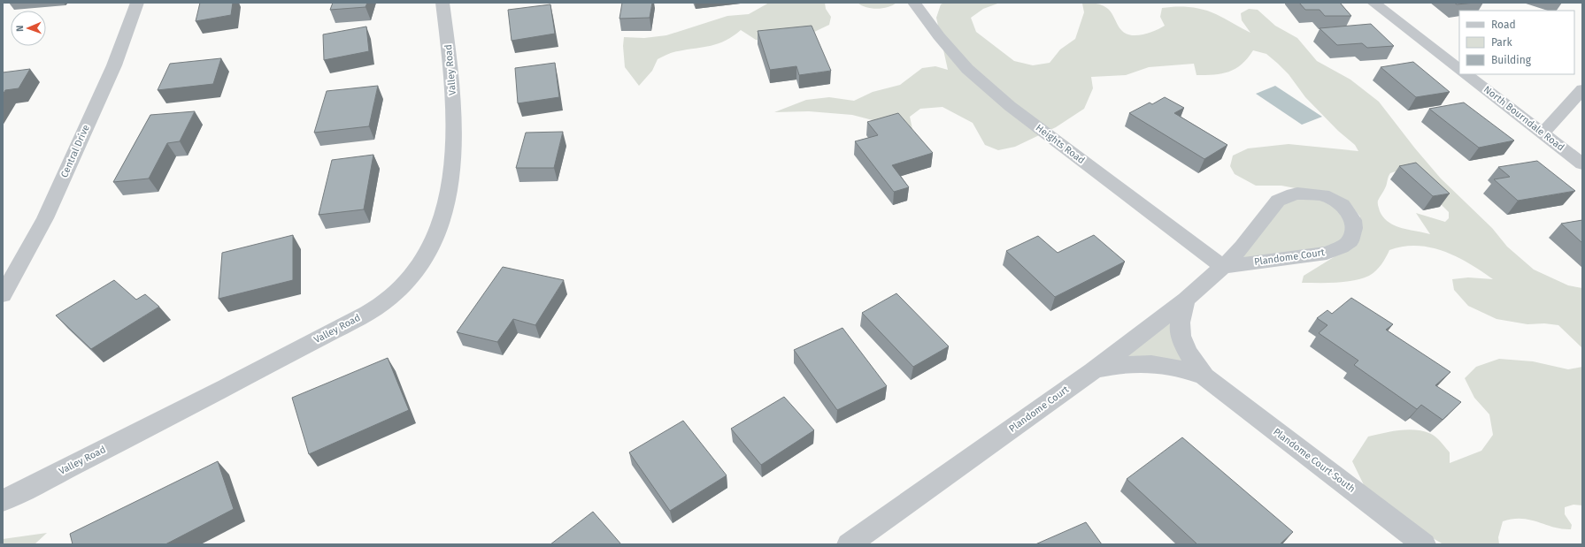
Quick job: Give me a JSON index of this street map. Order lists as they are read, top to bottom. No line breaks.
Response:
{"streets":{"street":["Valley Road","North Bourndale Road","Heights Road","Central Drive","Plandome Court","Plandome Court South"]},"crossings":[["Heights Road","Plandome Court"],["Plandome Court","Plandome Court South"]],"legend":["Road","Park","Building"],"north":"left"}
